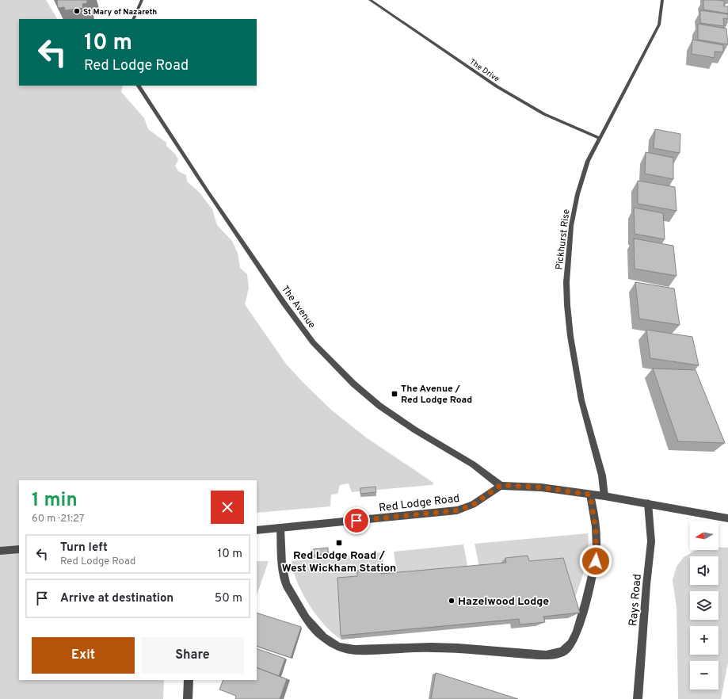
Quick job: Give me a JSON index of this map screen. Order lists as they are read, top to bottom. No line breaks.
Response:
{"streets":{"street":["The Drive","Pickhurst Rise","The Avenue","Red Lodge Road","Rays Road"]},"crossings":[["The Drive","Pickhurst Rise"],["The Avenue","Red Lodge Road"]],"places":{"other":["St Mary of Nazareth","Hazelwood Lodge"],"transit":["The Avenue / Red Lodge Road","Red Lodge Road / West Wickham Station"]},"north":"left","page":{"turn":["10 m","Red Lodge Road"],"heading":["1 min","60 m · 21:27"],"map_buttons":["+","−"],"list":[{"name":"Turn left","note":"Red Lodge Road","value":"10 m"},{"name":"Arrive at destination","value":"50 m"}],"buttons":["Exit","Share"]}}
